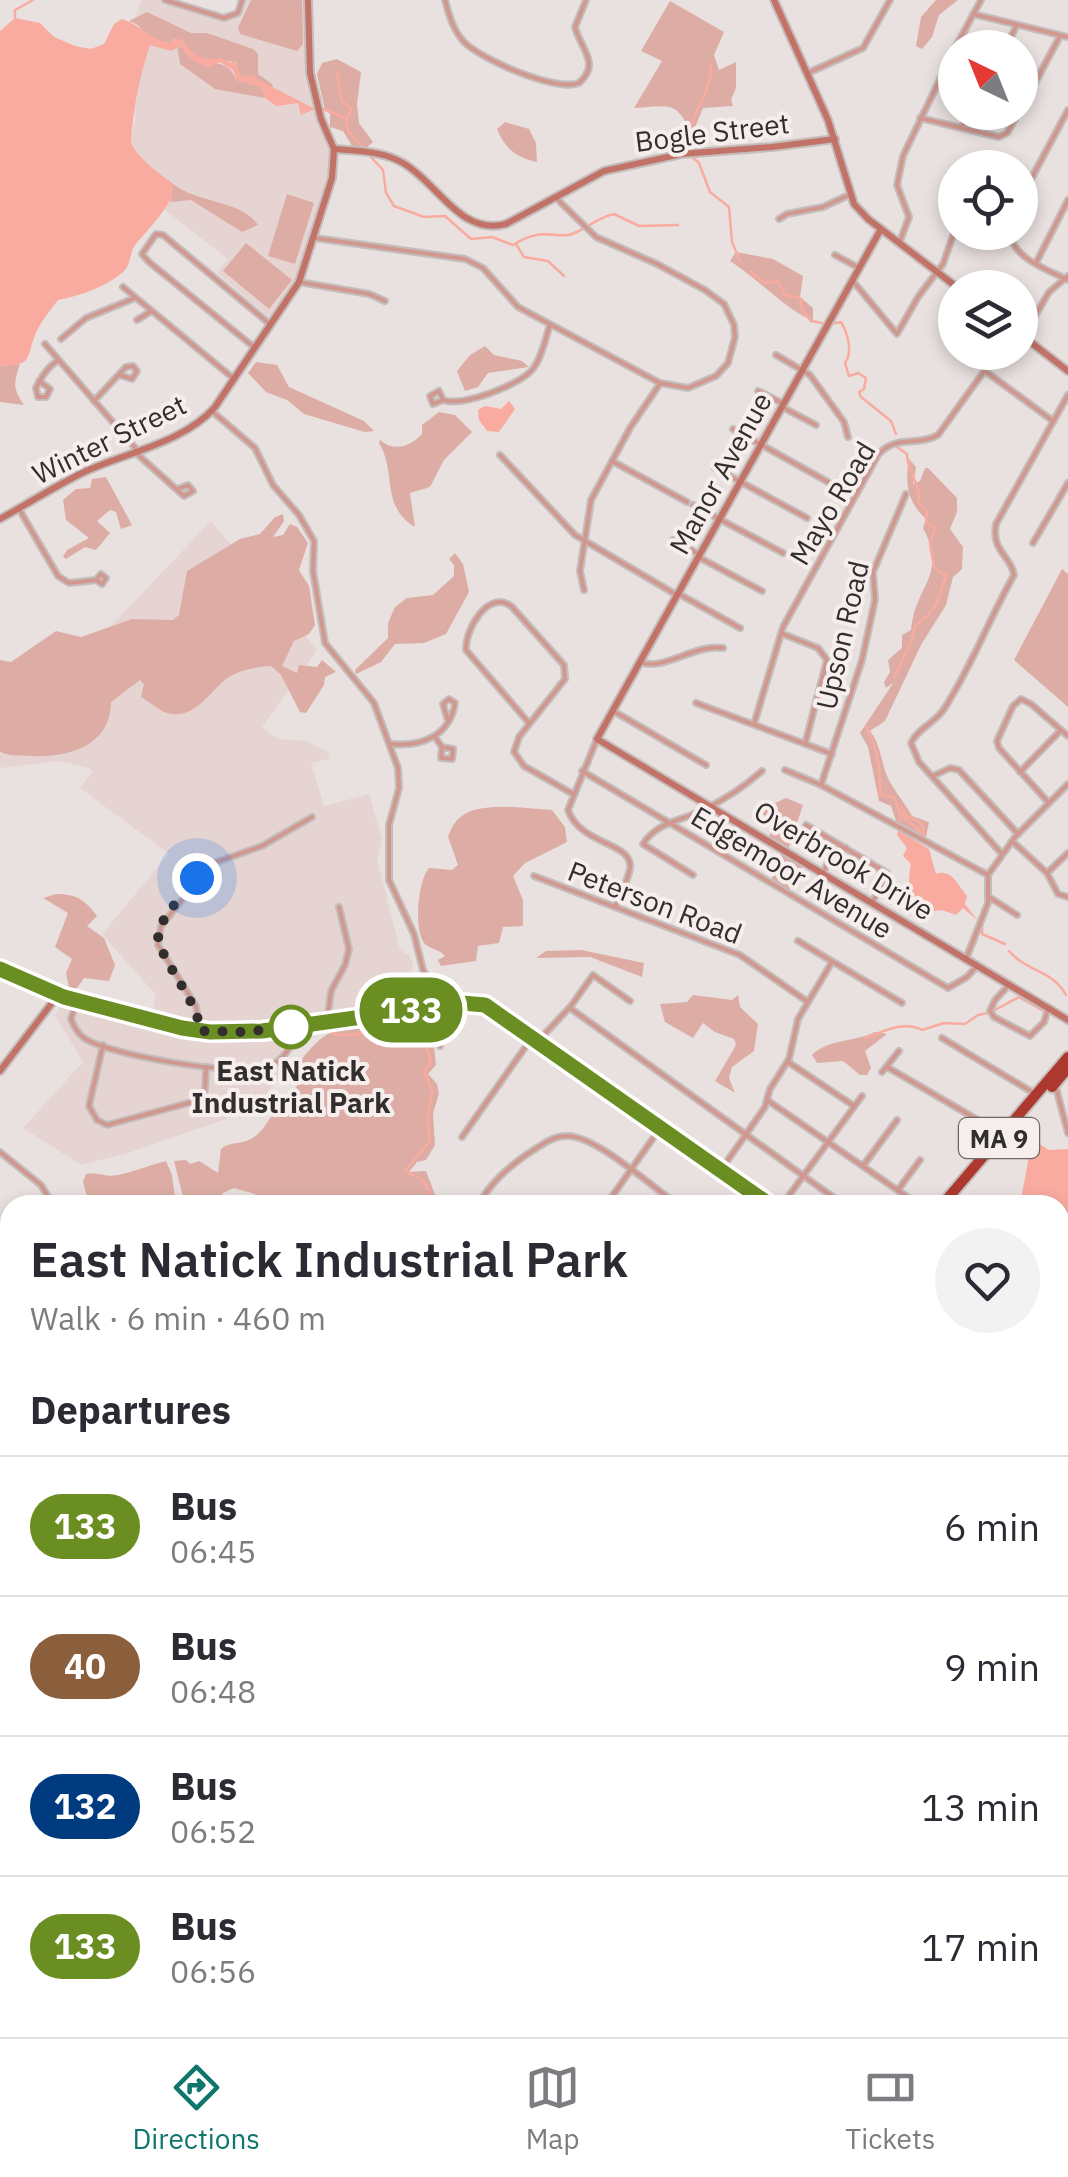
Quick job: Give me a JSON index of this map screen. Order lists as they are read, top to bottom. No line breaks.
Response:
{"streets":{"highway":["MA 9"],"street":["Bogle Street","Winter Street","Manor Avenue","Mayo Road","Upson Road","Overbrook Drive","Edgemoor Avenue","Peterson Road"]},"crossings":[["Bogle Street","Winter Street"],["Manor Avenue","Overbrook Drive"],["Overbrook Drive","Edgemoor Avenue"]],"places":["East Natick Industrial Park"],"lines":["bus line 133"],"north":"top left","page":{"on_map":"133","heading":[["East Natick Industrial Park","Walk · 6 min · 460 m"],"Departures"],"list":[{"mark":"133","name":"Bus","note":"06:45","value":"6 min"},{"mark":"40","name":"Bus","note":"06:48","value":"9 min"},{"mark":"132","name":"Bus","note":"06:52","value":"13 min"},{"mark":"133","name":"Bus","note":"06:56","value":"17 min"}],"tabs":["Directions","Map","Tickets"]}}
